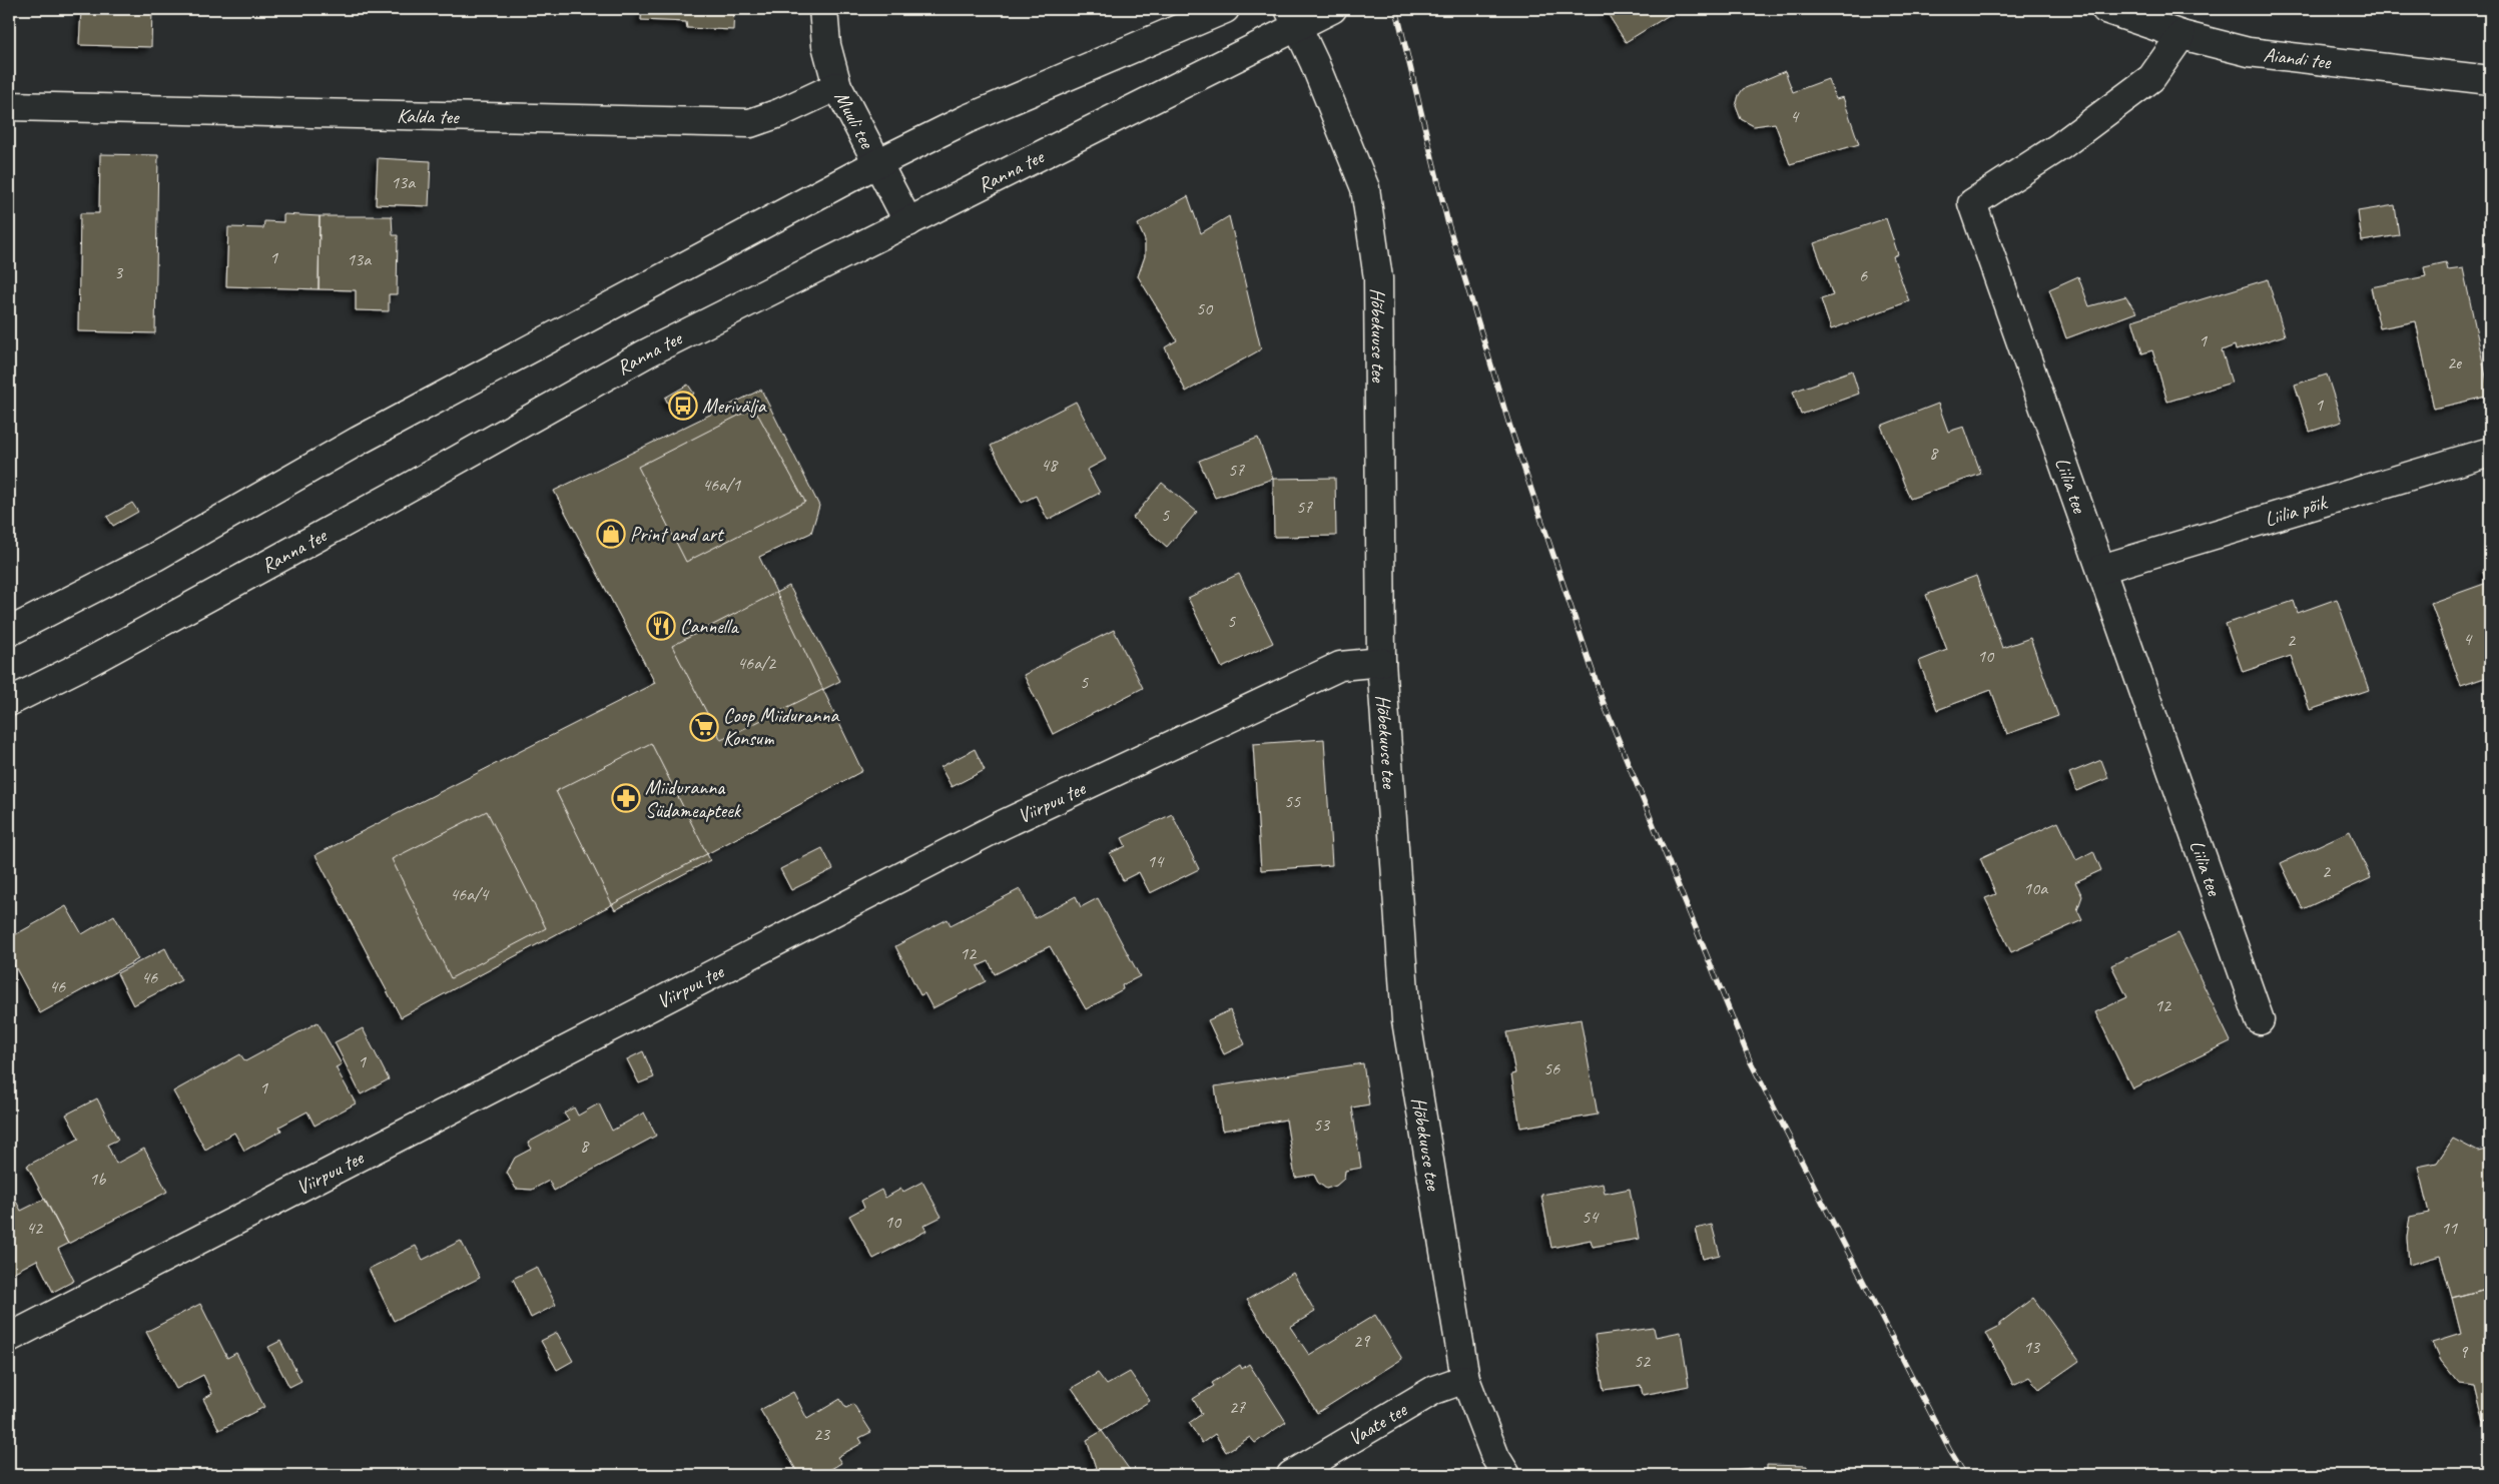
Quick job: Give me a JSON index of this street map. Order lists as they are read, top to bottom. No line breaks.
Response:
{"streets":{"street":["Aiandi tee","Kalda tee","Muuli tee","Ranna tee","Hõbekuuse tee","Liilia tee","Liilia põik","Viirpuu tee","Vaate tee"]},"crossings":[["Aiandi tee","Liilia tee"],["Kalda tee","Muuli tee"],["Muuli tee","Ranna tee"],["Ranna tee","Hõbekuuse tee"],["Hõbekuuse tee","Viirpuu tee"],["Hõbekuuse tee","Vaate tee"],["Liilia tee","Liilia põik"]],"places":{"bus stop":["Merivälja"],"shop":["Print and art"],"restaurant":["Cannella"],"supermarket":["Coop Miiduranna Konsum"],"pharmacy":["Miiduranna Südameapteek"]},"house_numbers":["4","13a","1","13a","3","6","50","1","2e","1","8","48","57","46a/1","57","5","5","4","2","10","46a/2","5","55","14","2","10a","46a/4","12","46","46","12","1","56","1","53","8","1b","54","10","42","11","29","13","9","52","27","23"]}
